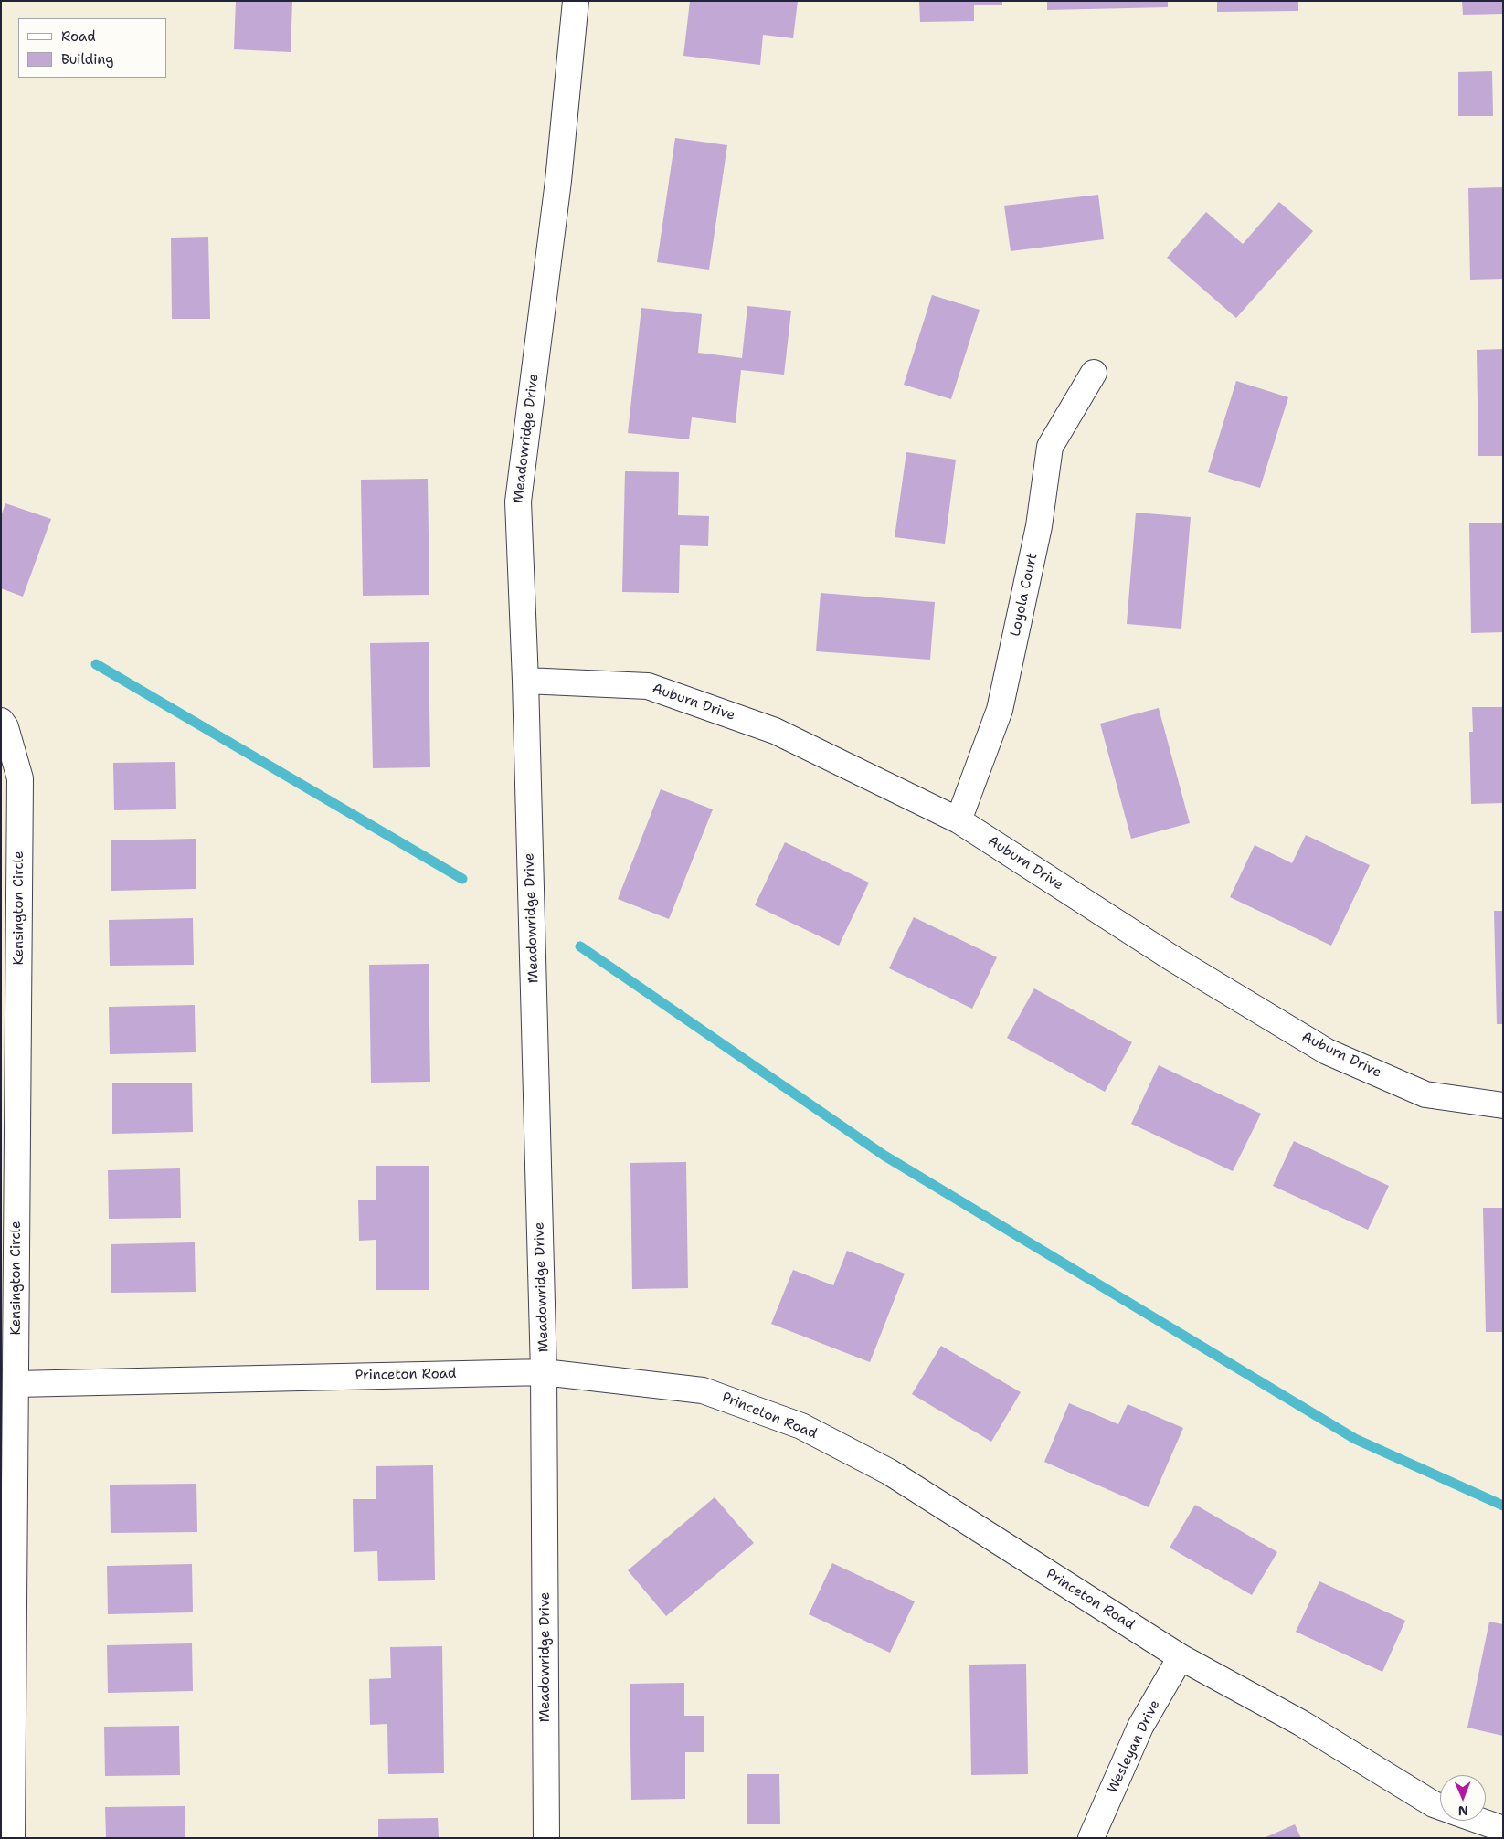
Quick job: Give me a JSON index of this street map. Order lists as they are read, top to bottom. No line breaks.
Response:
{"streets":{"street":["Meadowridge Drive","Loyola Court","Auburn Drive","Kensington Circle","Princeton Road","Wesleyan Drive"]},"crossings":[["Meadowridge Drive","Auburn Drive"],["Meadowridge Drive","Princeton Road"],["Loyola Court","Auburn Drive"],["Kensington Circle","Princeton Road"],["Princeton Road","Wesleyan Drive"]],"legend":["Road","Building"],"north":"bottom"}
